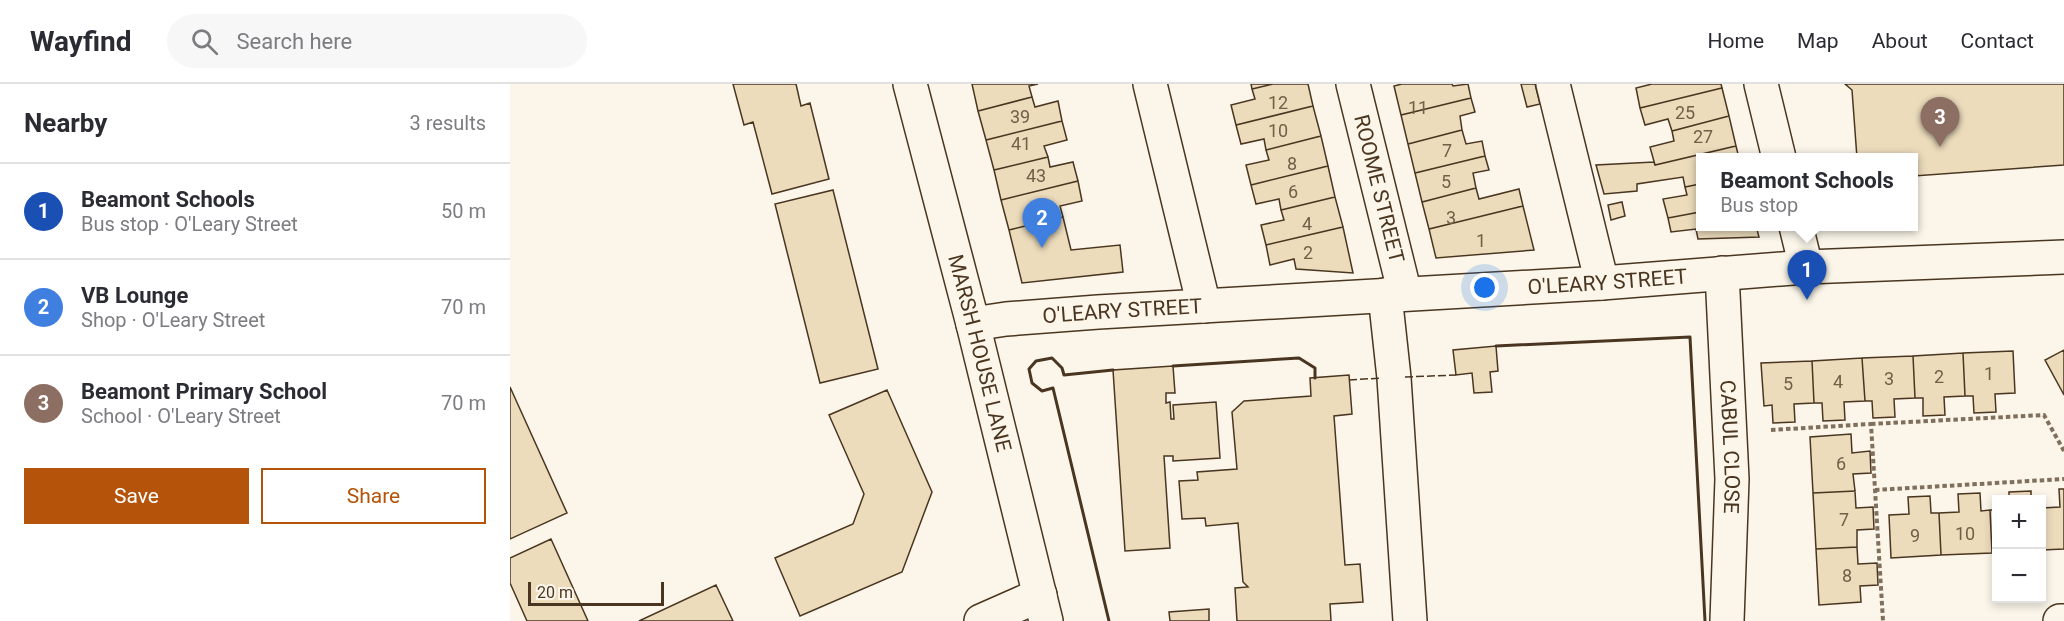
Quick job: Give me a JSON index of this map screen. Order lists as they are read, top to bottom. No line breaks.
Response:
{"streets":{"street":["ROOME STREET","O'LEARY STREET","MARSH HOUSE LANE","CABUL CLOSE"]},"crossings":[["ROOME STREET","O'LEARY STREET"],["O'LEARY STREET","MARSH HOUSE LANE"],["O'LEARY STREET","CABUL CLOSE"]],"house_numbers":["12","11","25","39","10","27","41","7","8","43","5","6","3","4","1","2","1","2","3","4","5","6","7","10","9","8"],"scale_bar":"20 m","page":{"header":"Wayfind","search":"Search here","nav":["Home","Map","About","Contact"],"heading":["Nearby","3 results"],"pins":["3","2","1"],"popup":["Beamont Schools","Bus stop"],"list":[{"mark":"1","name":"Beamont Schools","note":"Bus stop · O'Leary Street","value":"50 m"},{"mark":"2","name":"VB Lounge","note":"Shop · O'Leary Street","value":"70 m"},{"mark":"3","name":"Beamont Primary School","note":"School · O'Leary Street","value":"70 m"}],"buttons":["Save","Share"],"map_buttons":["+","−"],"scale":"20 m"}}
